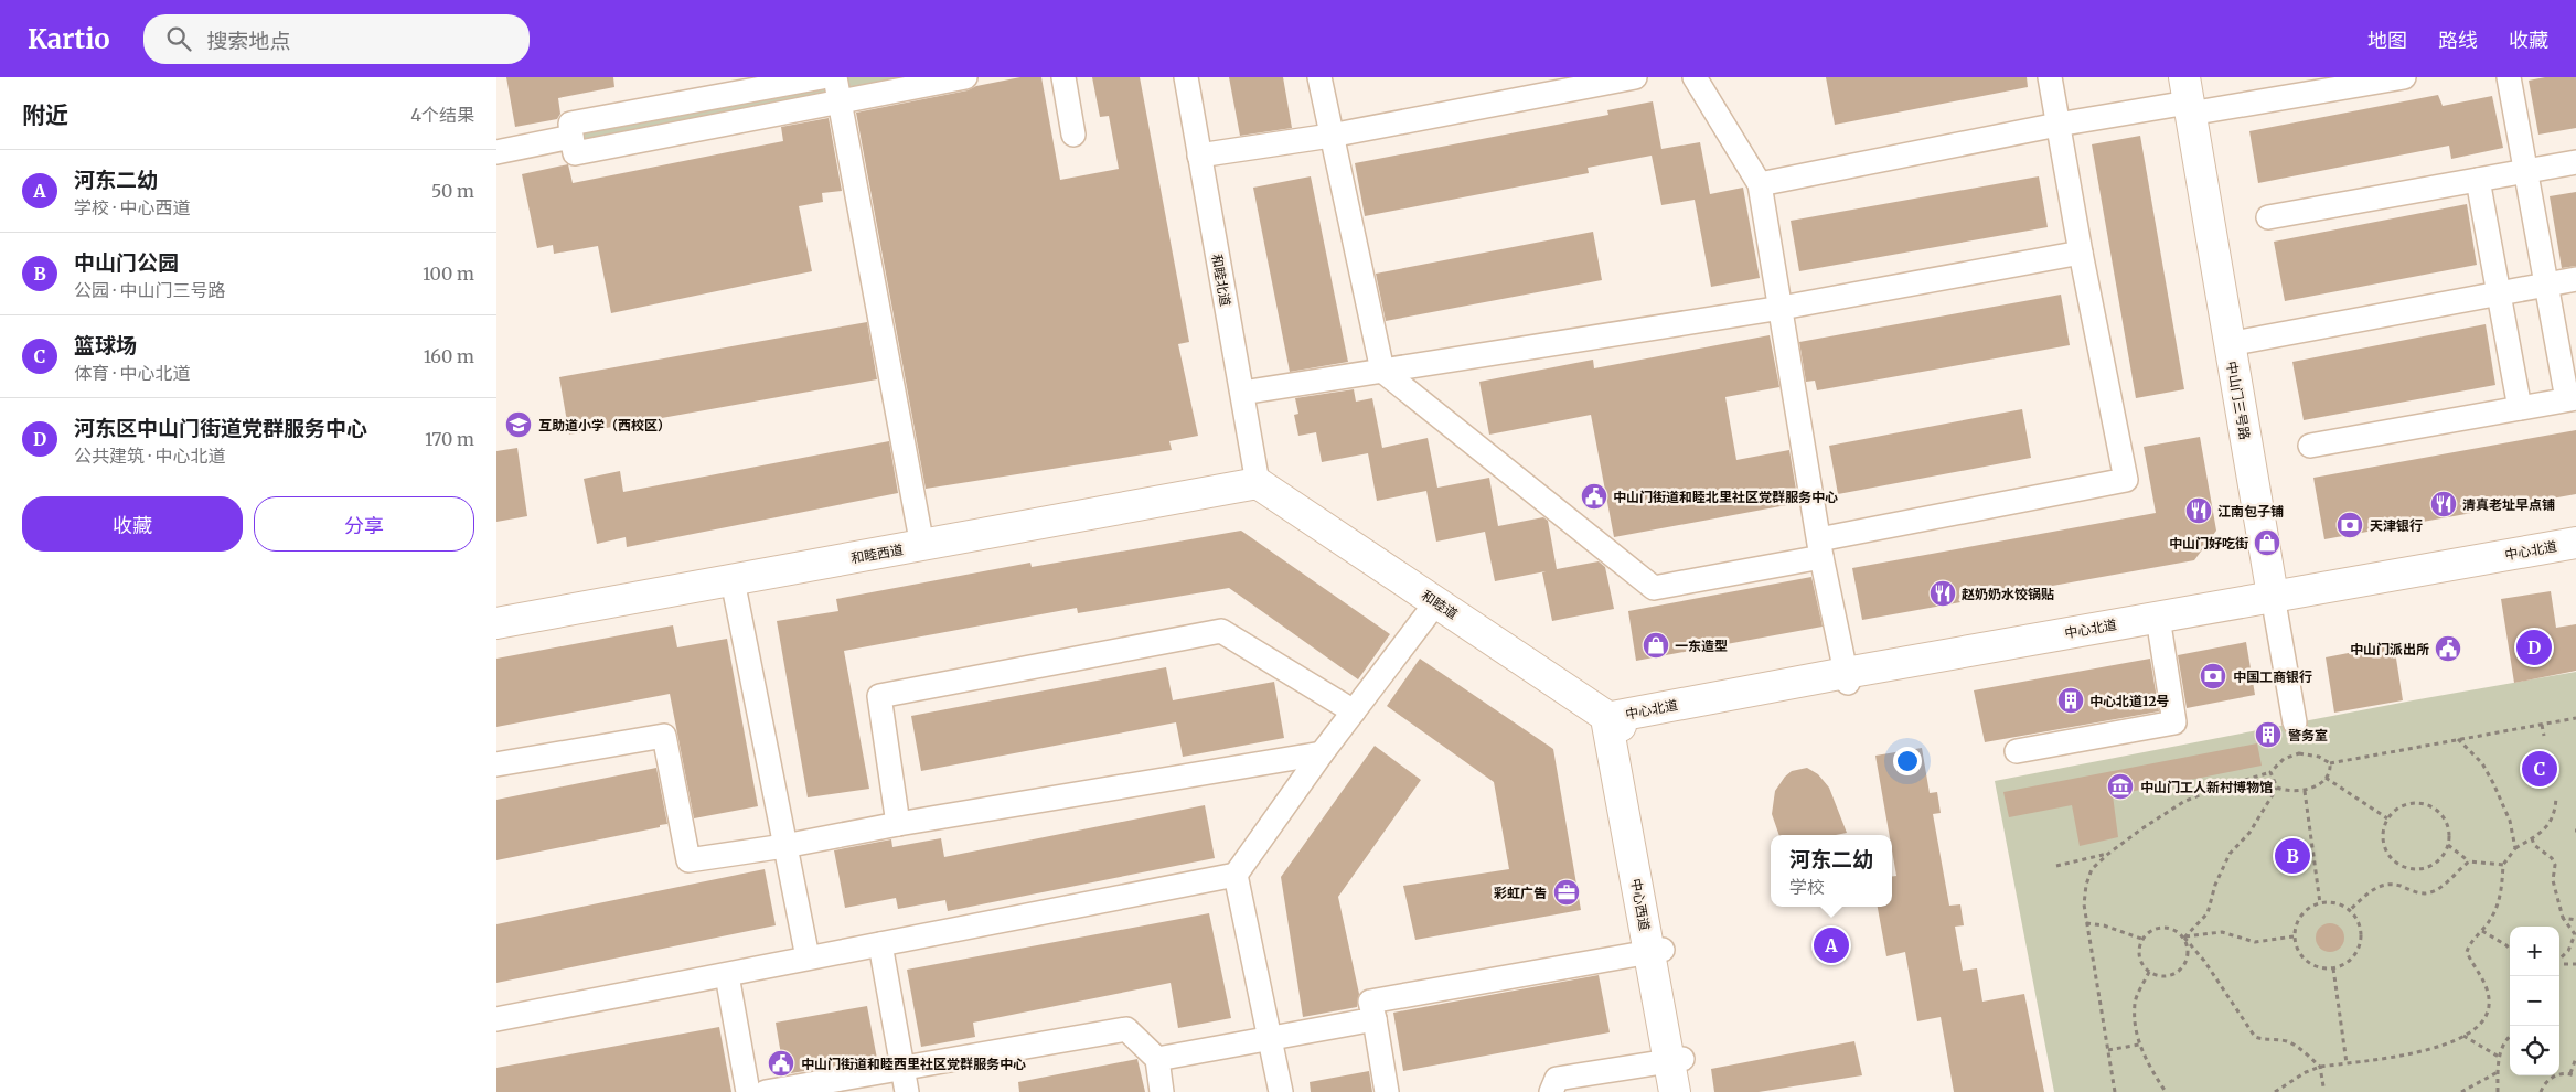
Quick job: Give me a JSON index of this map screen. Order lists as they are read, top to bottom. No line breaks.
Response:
{"streets":{"street":["和睦北道","中山门三号路","中心北道","和睦西道","和睦道","中心西道"]},"crossings":[["和睦北道","和睦西道"],["和睦北道","和睦道"],["中山门三号路","中心北道"],["中心北道","和睦道"],["中心北道","中心西道"],["和睦西道","和睦道"],["和睦道","中心西道"]],"places":{"school or university":["互助道小学（西校区）"],"public building":["中山门街道和睦北里社区党群服务中心","中山门派出所","中山门街道和睦西里社区党群服务中心"],"restaurant":["清真老址早点铺","江南包子铺","赵奶奶水饺锅贴"],"bank":["天津银行","中国工商银行"],"shop":["中山门好吃街","一东造型"],"building":["中心北道12号","警务室"],"museum":["中山门工人新村博物馆"],"office":["彩虹广告"]},"page":{"header":"Kartio","search":"搜索地点","nav":["地图","路线","收藏"],"heading":["附近","4个结果"],"list":[{"mark":"A","name":"河东二幼","note":"学校 · 中心西道","value":"50 m"},{"mark":"B","name":"中山门公园","note":"公园 · 中山门三号路","value":"100 m"},{"mark":"C","name":"篮球场","note":"体育 · 中心北道","value":"160 m"},{"mark":"D","name":"河东区中山门街道党群服务中心","note":"公共建筑 · 中心北道","value":"170 m"}],"buttons":["收藏","分享"],"pins":["D","C","B","A"],"popup":["河东二幼","学校"],"map_buttons":["+","−"]}}
